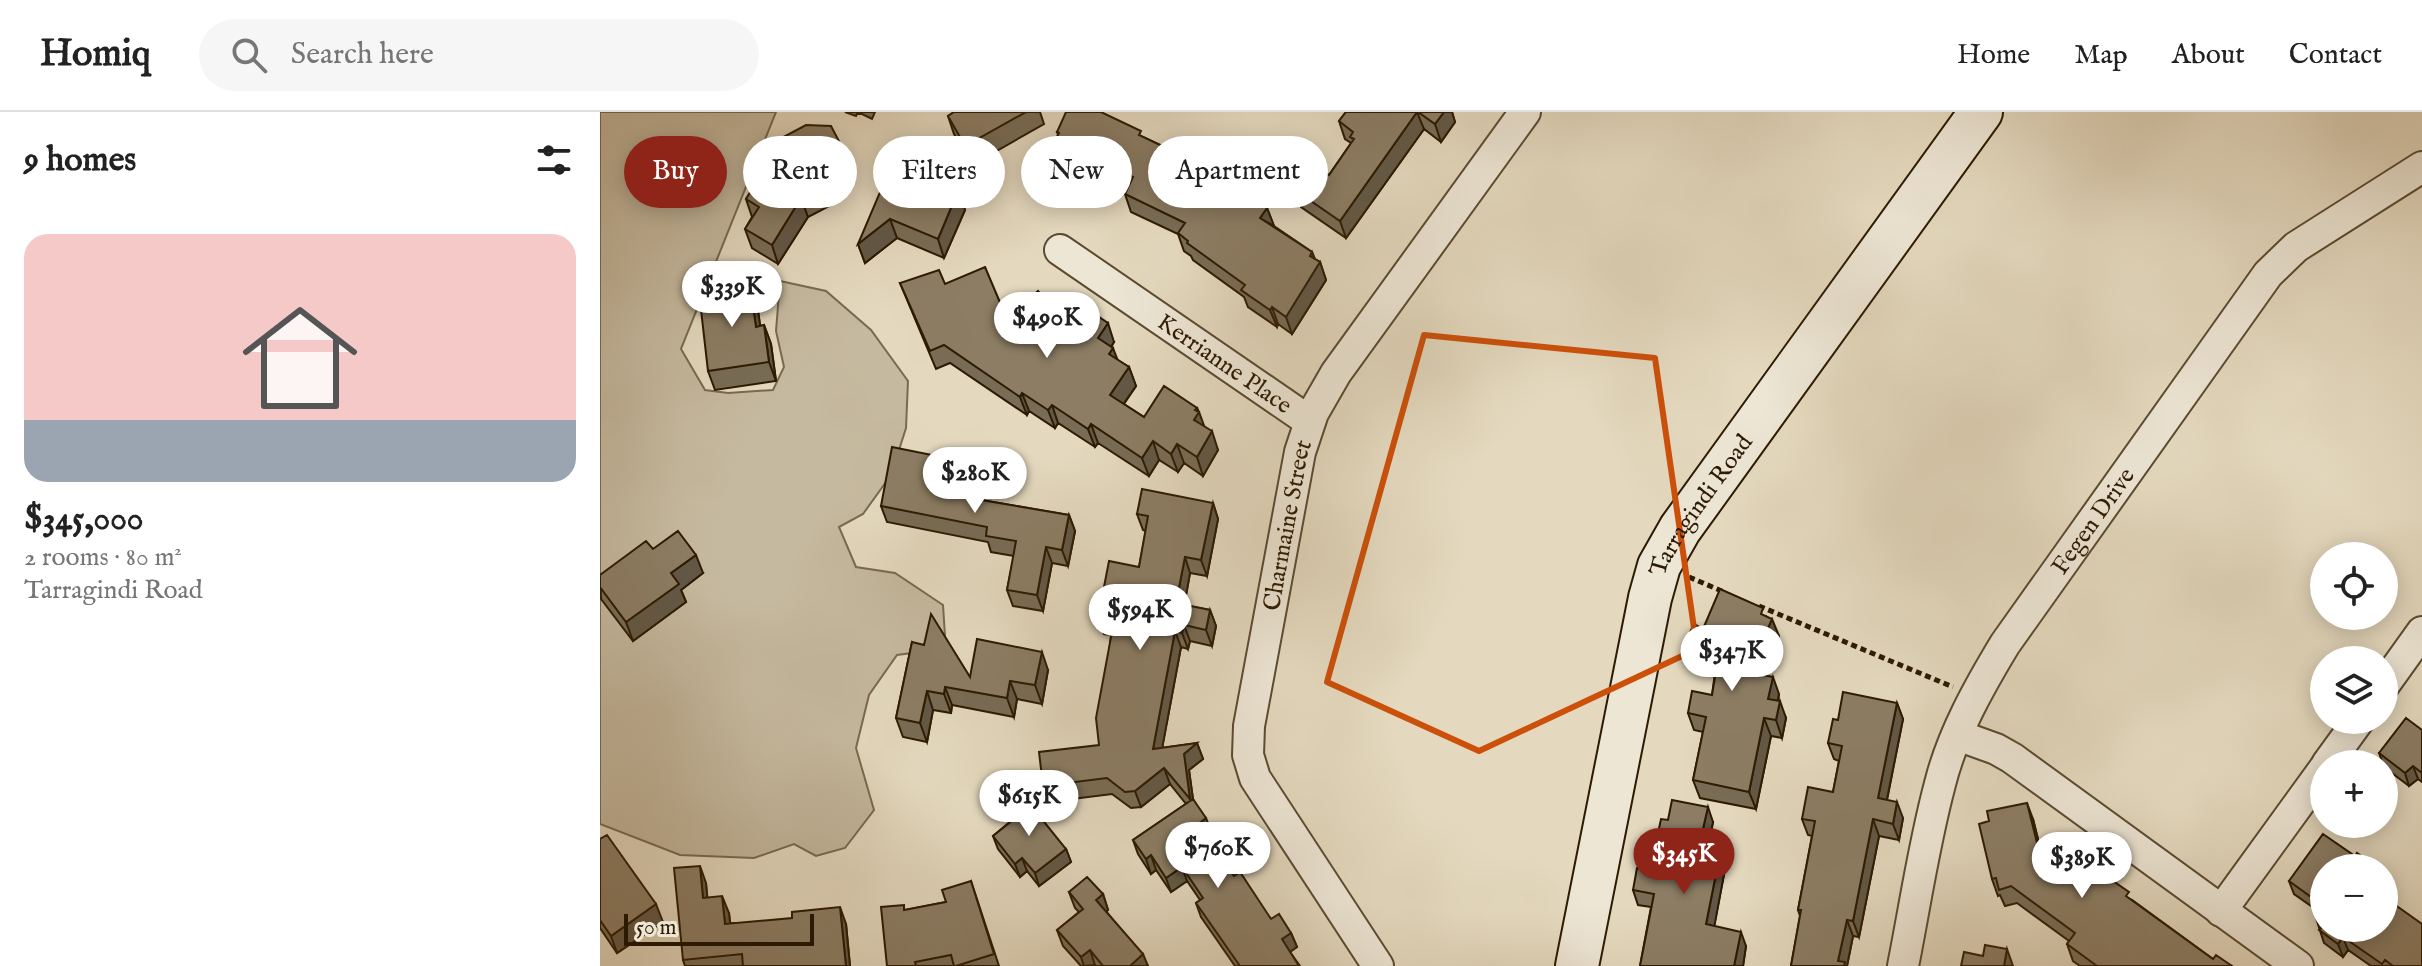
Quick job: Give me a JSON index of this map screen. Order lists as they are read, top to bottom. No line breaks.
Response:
{"streets":{"street":["Kerrianne Place","Tarragindi Road","Fegen Drive","Charmaine Street"]},"crossings":[["Kerrianne Place","Charmaine Street"]],"scale_bar":"50 m","page":{"header":"Homiq","search":"Search here","nav":["Home","Map","About","Contact"],"heading":"9 homes","chip":["Buy","Rent","Filters","New","Apartment"],"list":[{"name":"$345,000","note":"2 rooms · 80 m² · Tarragindi Road"}],"price":["$339K","$490K","$280K","$594K","$347K","$615K","$760K","$345K","$389K"],"map_buttons":["+","−"],"scale":"50 m"}}
